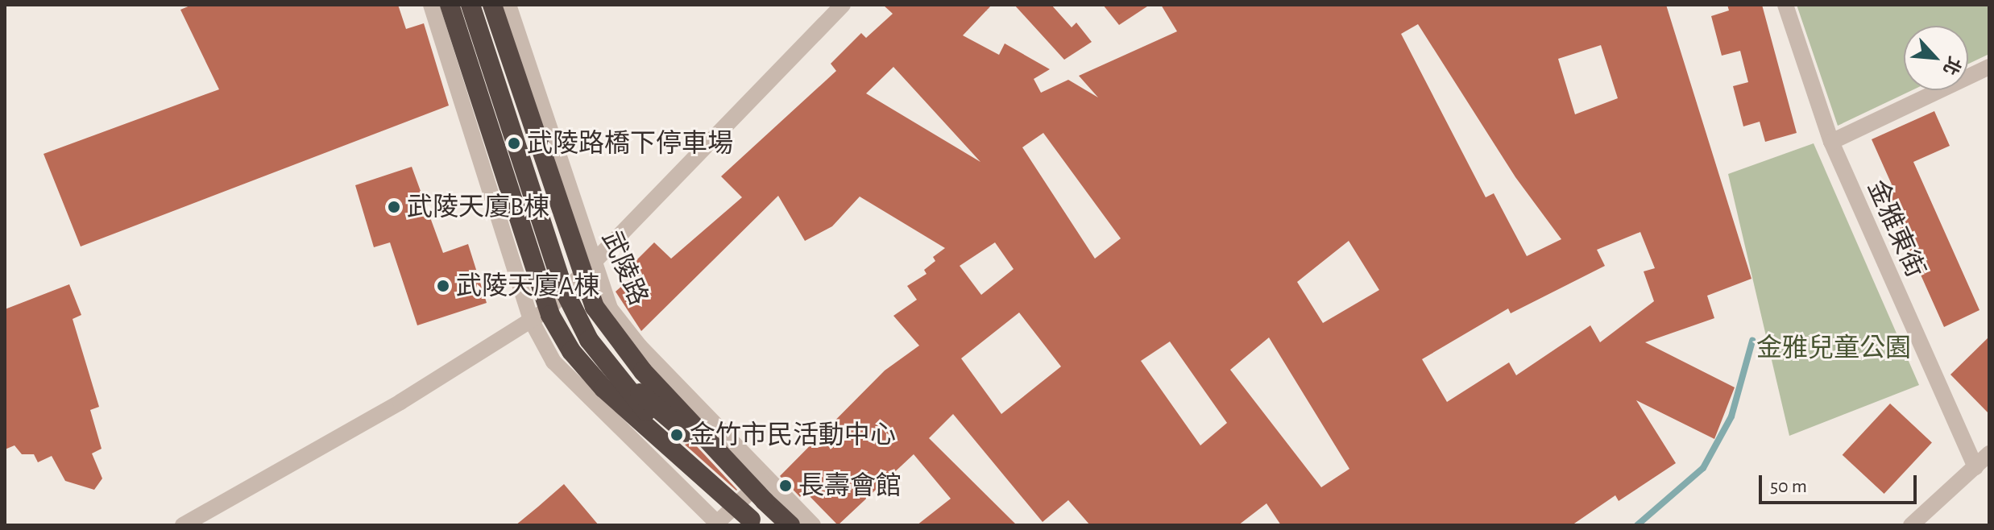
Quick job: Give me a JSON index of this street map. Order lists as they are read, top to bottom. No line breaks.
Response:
{"streets":{"street":["金雅東街","武陵路"]},"parks":["金雅兒童公園"],"places":["武陵路橋下停車場","武陵天廈B棟","武陵天廈A棟","金竹市民活動中心","長壽會館"],"scale_bar":"50 m","north":"bottom right"}
